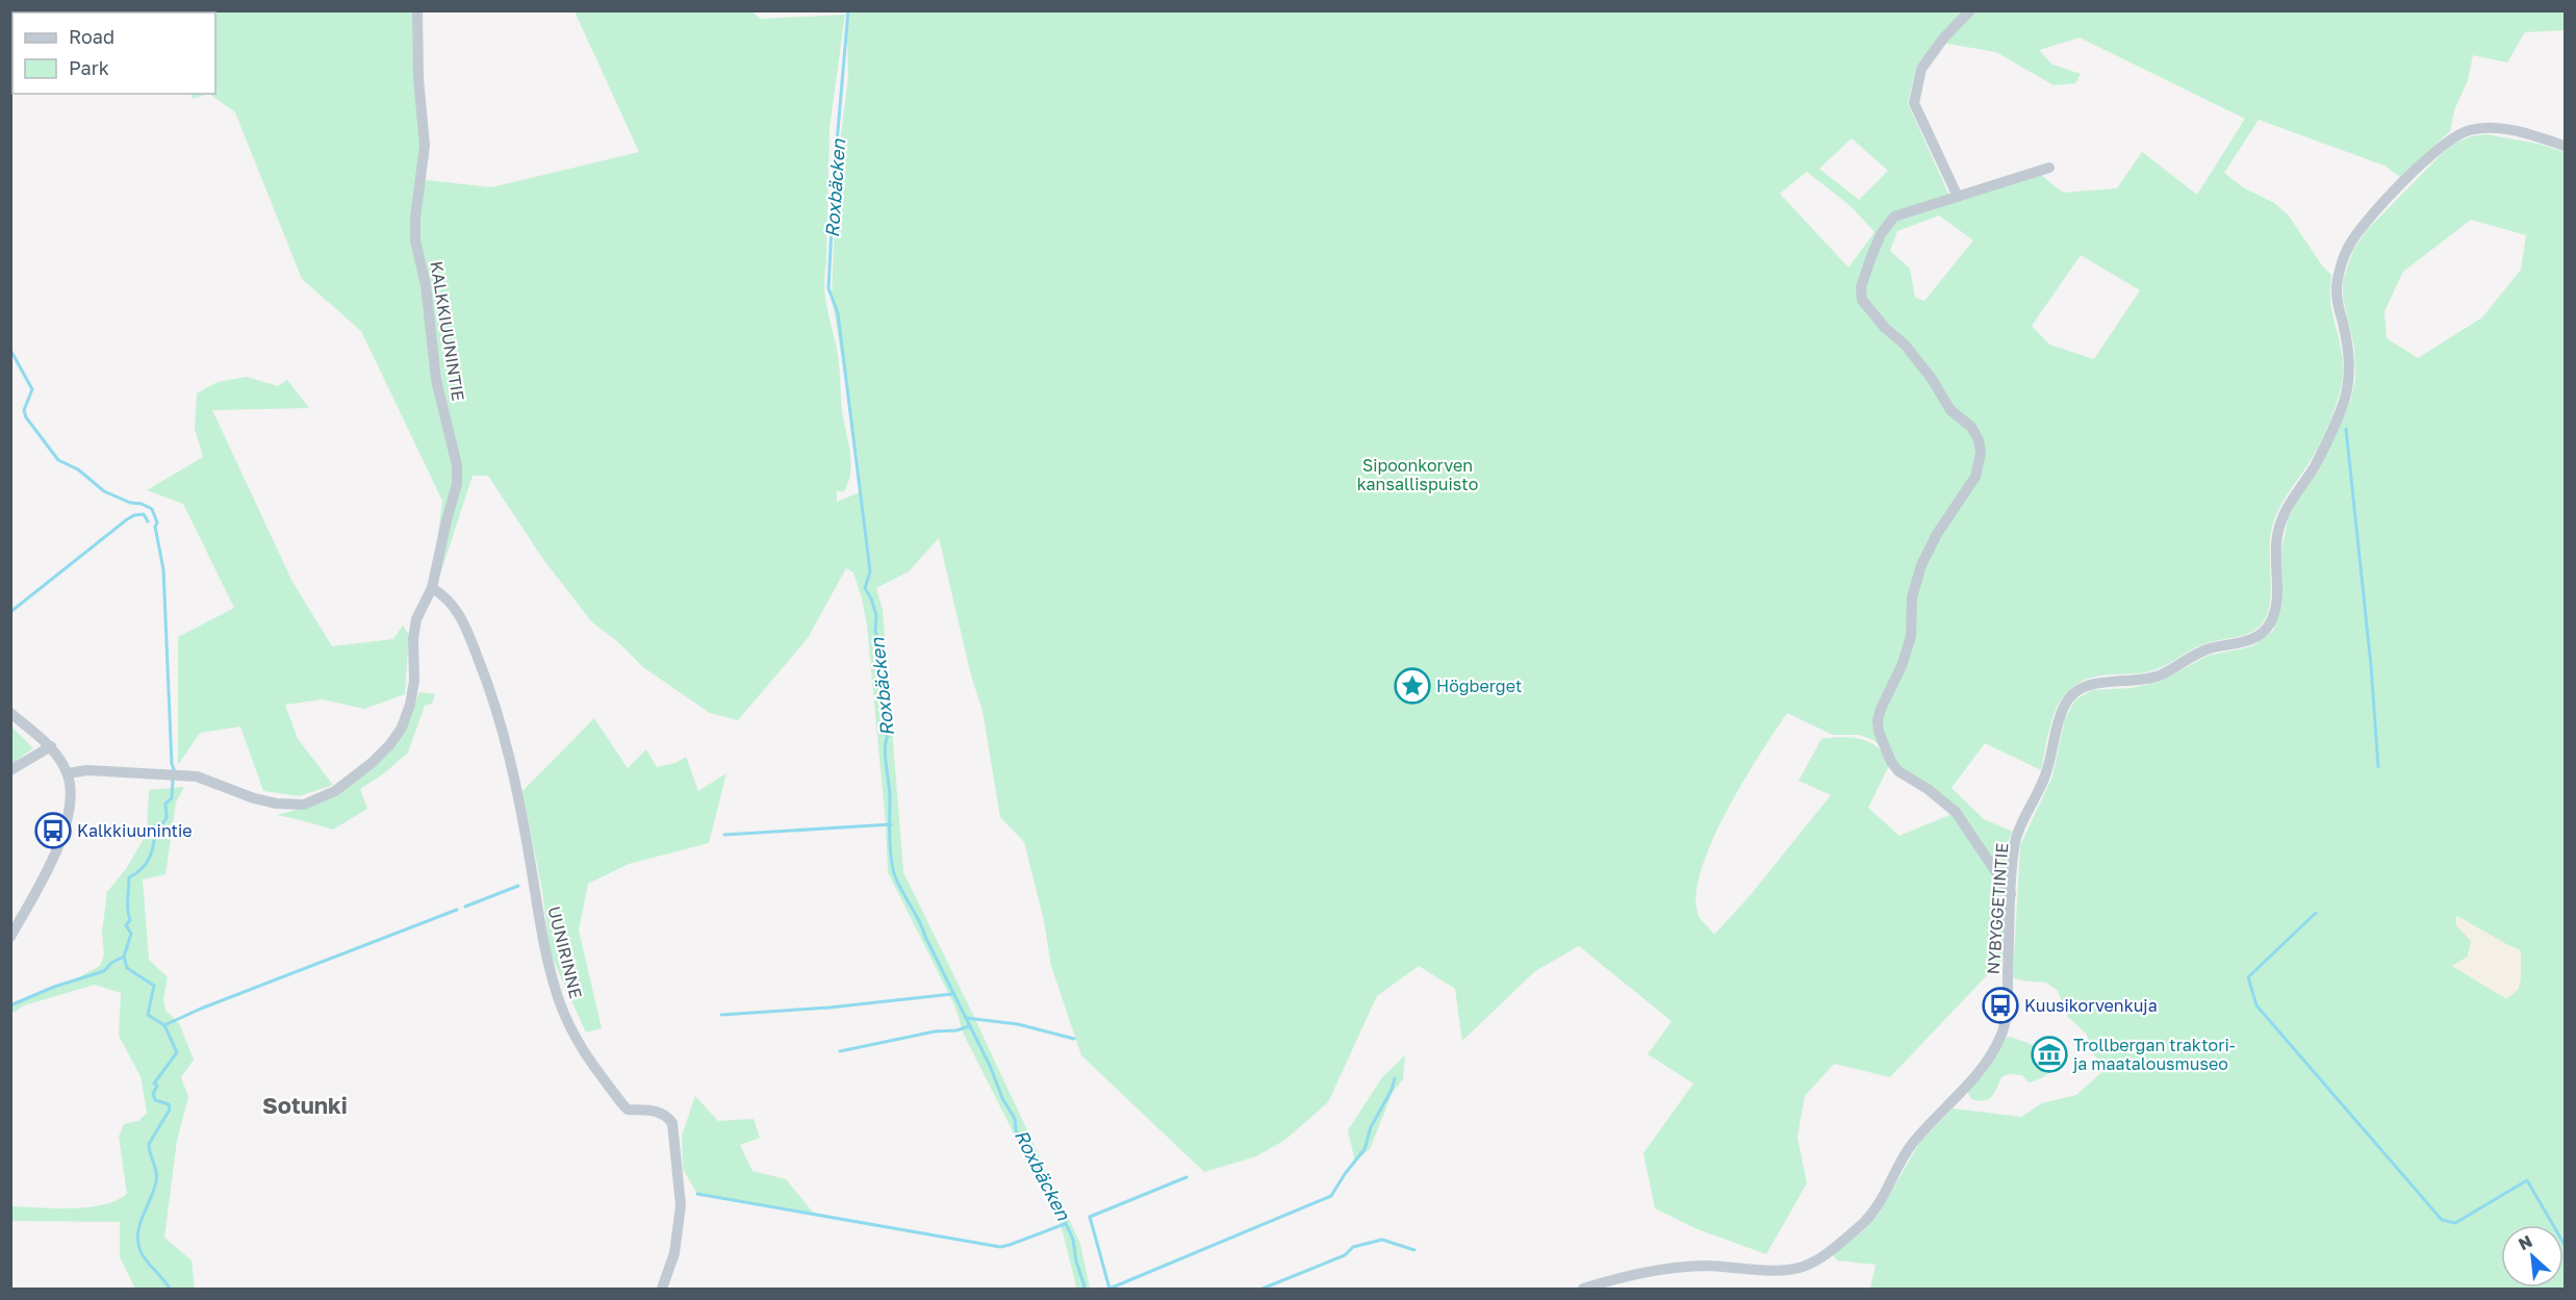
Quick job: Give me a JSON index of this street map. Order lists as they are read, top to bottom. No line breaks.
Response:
{"streets":{"street":["KALKKIUUNINTIE","NYBYGGETINTIE","UUNIRINNE"]},"crossings":[["KALKKIUUNINTIE","UUNIRINNE"]],"districts":["Sotunki"],"water":["Roxbäcken"],"parks":["Sipoonkorven kansallispuisto"],"places":{"place":["Högberget"],"bus stop":["Kalkkiuunintie","Kuusikorvenkuja"],"museum":["Trollbergan traktori- ja maatalousmuseo"]},"legend":["Road","Park"],"north":"top left"}
